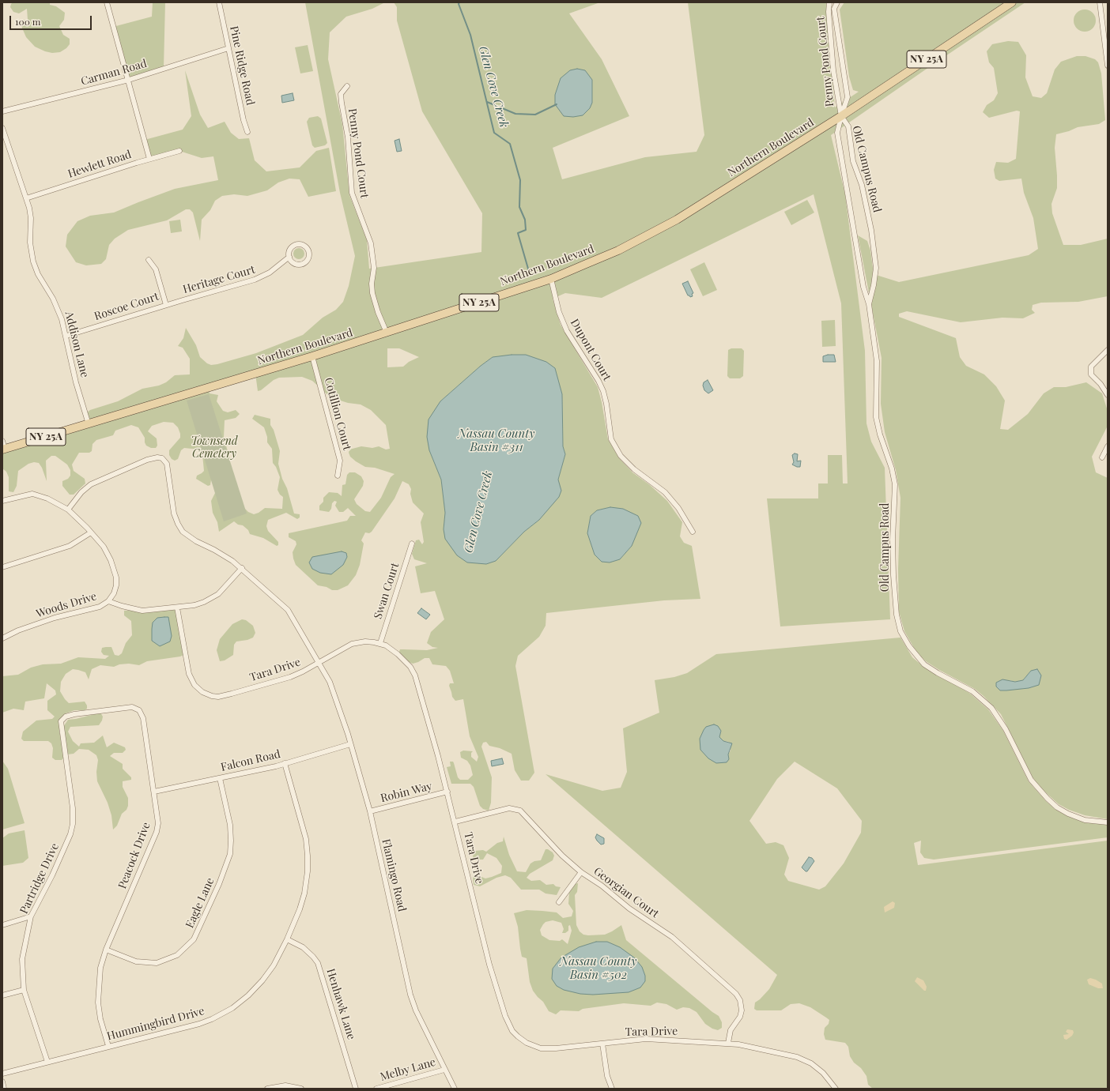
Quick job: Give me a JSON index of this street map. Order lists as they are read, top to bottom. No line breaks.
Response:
{"streets":{"main road":["NY 25A","Northern Boulevard"],"street":["Penny Pond Court","Pine Ridge Road","Carman Road","Hewlett Road","Old Campus Road","Heritage Court","Roscoe Court","Addison Lane","Dupont Court","Cotillion Court","Swan Court","Woods Drive","Tara Drive","Falcon Road","Robin Way","Peacock Drive","Flamingo Road","Partridge Drive","Georgian Court","Eagle Lane","Henhawk Lane","Hummingbird Drive","Melby Lane"]},"crossings":[["Penny Pond Court","Northern Boulevard"],["Penny Pond Court","Old Campus Road"],["Pine Ridge Road","Carman Road"],["Northern Boulevard","Old Campus Road"],["Northern Boulevard","Addison Lane"],["Northern Boulevard","Dupont Court"],["Northern Boulevard","Cotillion Court"],["Hewlett Road","Addison Lane"],["Heritage Court","Roscoe Court"],["Roscoe Court","Addison Lane"],["Swan Court","Tara Drive"],["Woods Drive","Flamingo Road"],["Tara Drive","Robin Way"],["Tara Drive","Flamingo Road"],["Tara Drive","Georgian Court"],["Falcon Road","Peacock Drive"],["Falcon Road","Flamingo Road"],["Falcon Road","Eagle Lane"],["Falcon Road","Hummingbird Drive"],["Robin Way","Flamingo Road"],["Peacock Drive","Partridge Drive"],["Peacock Drive","Eagle Lane"],["Peacock Drive","Hummingbird Drive"],["Flamingo Road","Melby Lane"],["Partridge Drive","Hummingbird Drive"],["Henhawk Lane","Hummingbird Drive"]],"water":["Glen Cove Creek","Nassau County Basin #311","Nassau County Basin #502"],"parks":["Townsend Cemetery"],"scale_bar":"100 m"}
